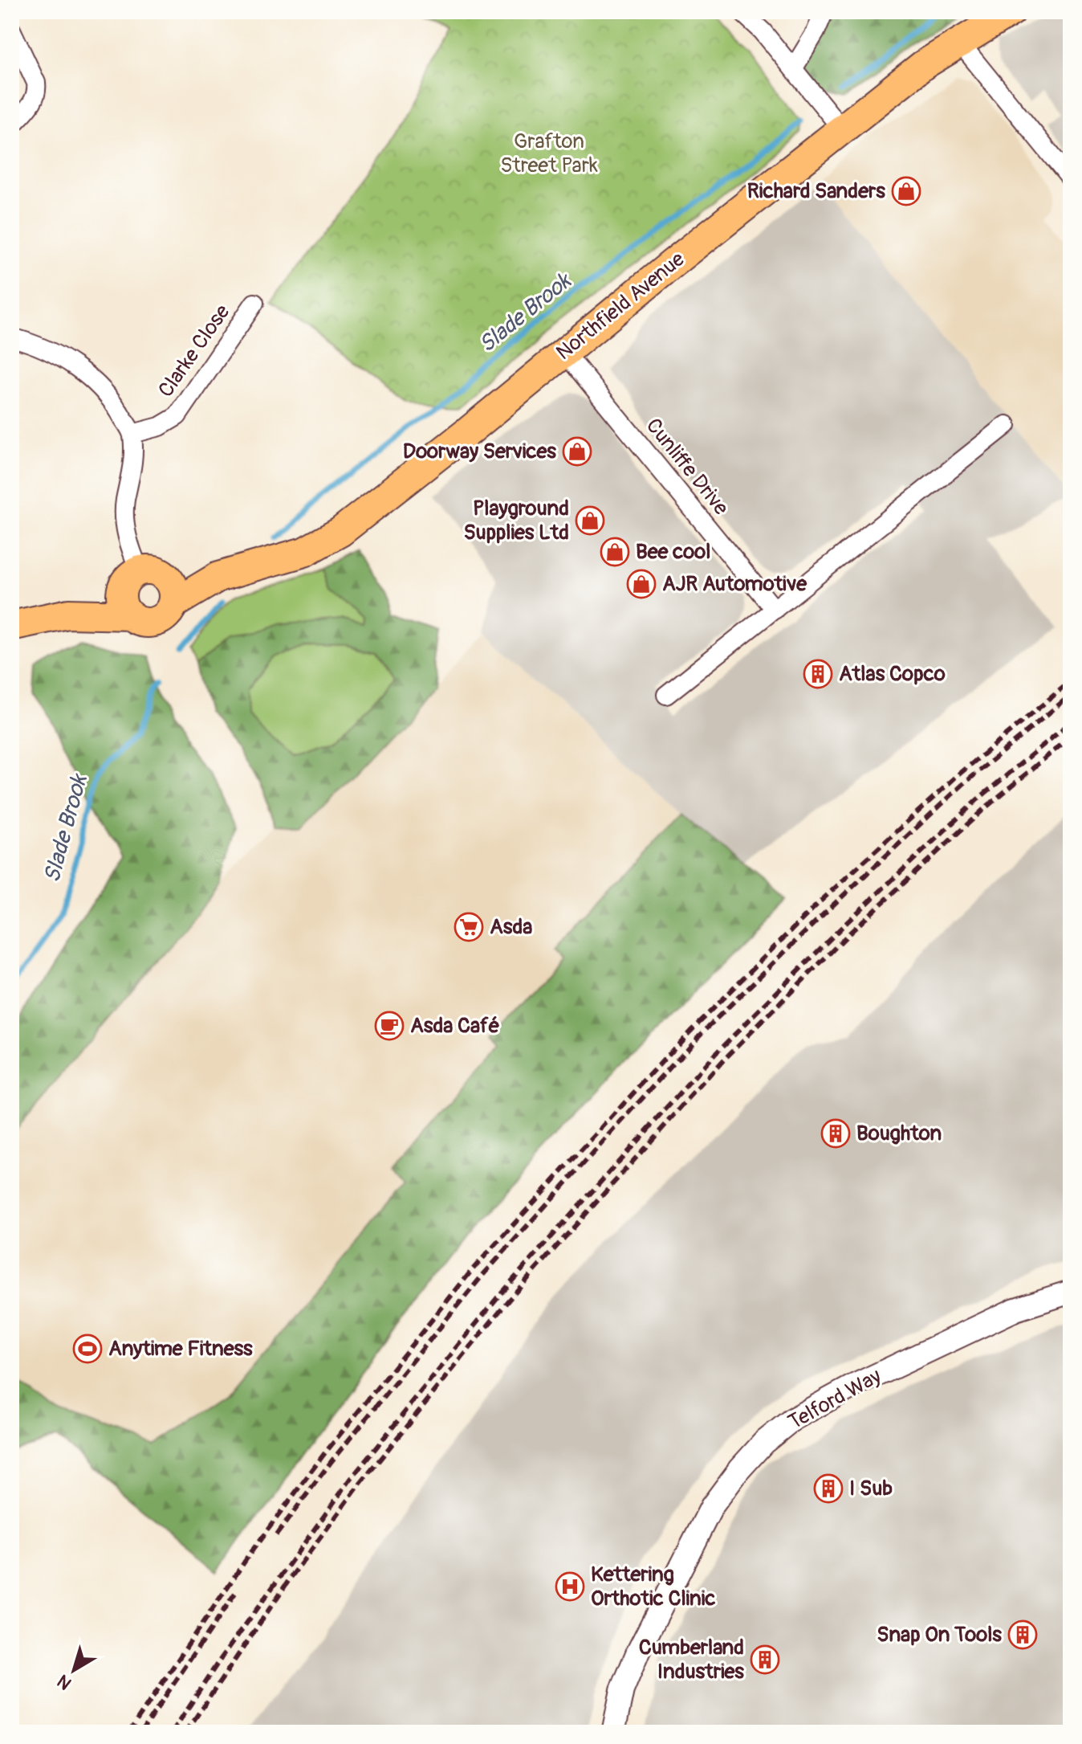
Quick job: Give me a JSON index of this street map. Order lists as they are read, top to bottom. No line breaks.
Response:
{"streets":{"main road":["Northfield Avenue"],"street":["Clarke Close","Cunliffe Drive","Telford Way"]},"crossings":[["Northfield Avenue","Cunliffe Drive"]],"water":["Slade Brook"],"parks":["Grafton Street Park"],"places":{"shop":["Richard Sanders","Doorway Services","Playground Supplies Ltd","Bee cool","AJR Automotive"],"building":["Atlas Copco","Boughton","I Sub","Snap On Tools","Cumberland Industries"],"supermarket":["Asda"],"cafe":["Asda Café"],"sports":["Anytime Fitness"],"hospital":["Kettering Orthotic Clinic"]},"north":"bottom left"}
